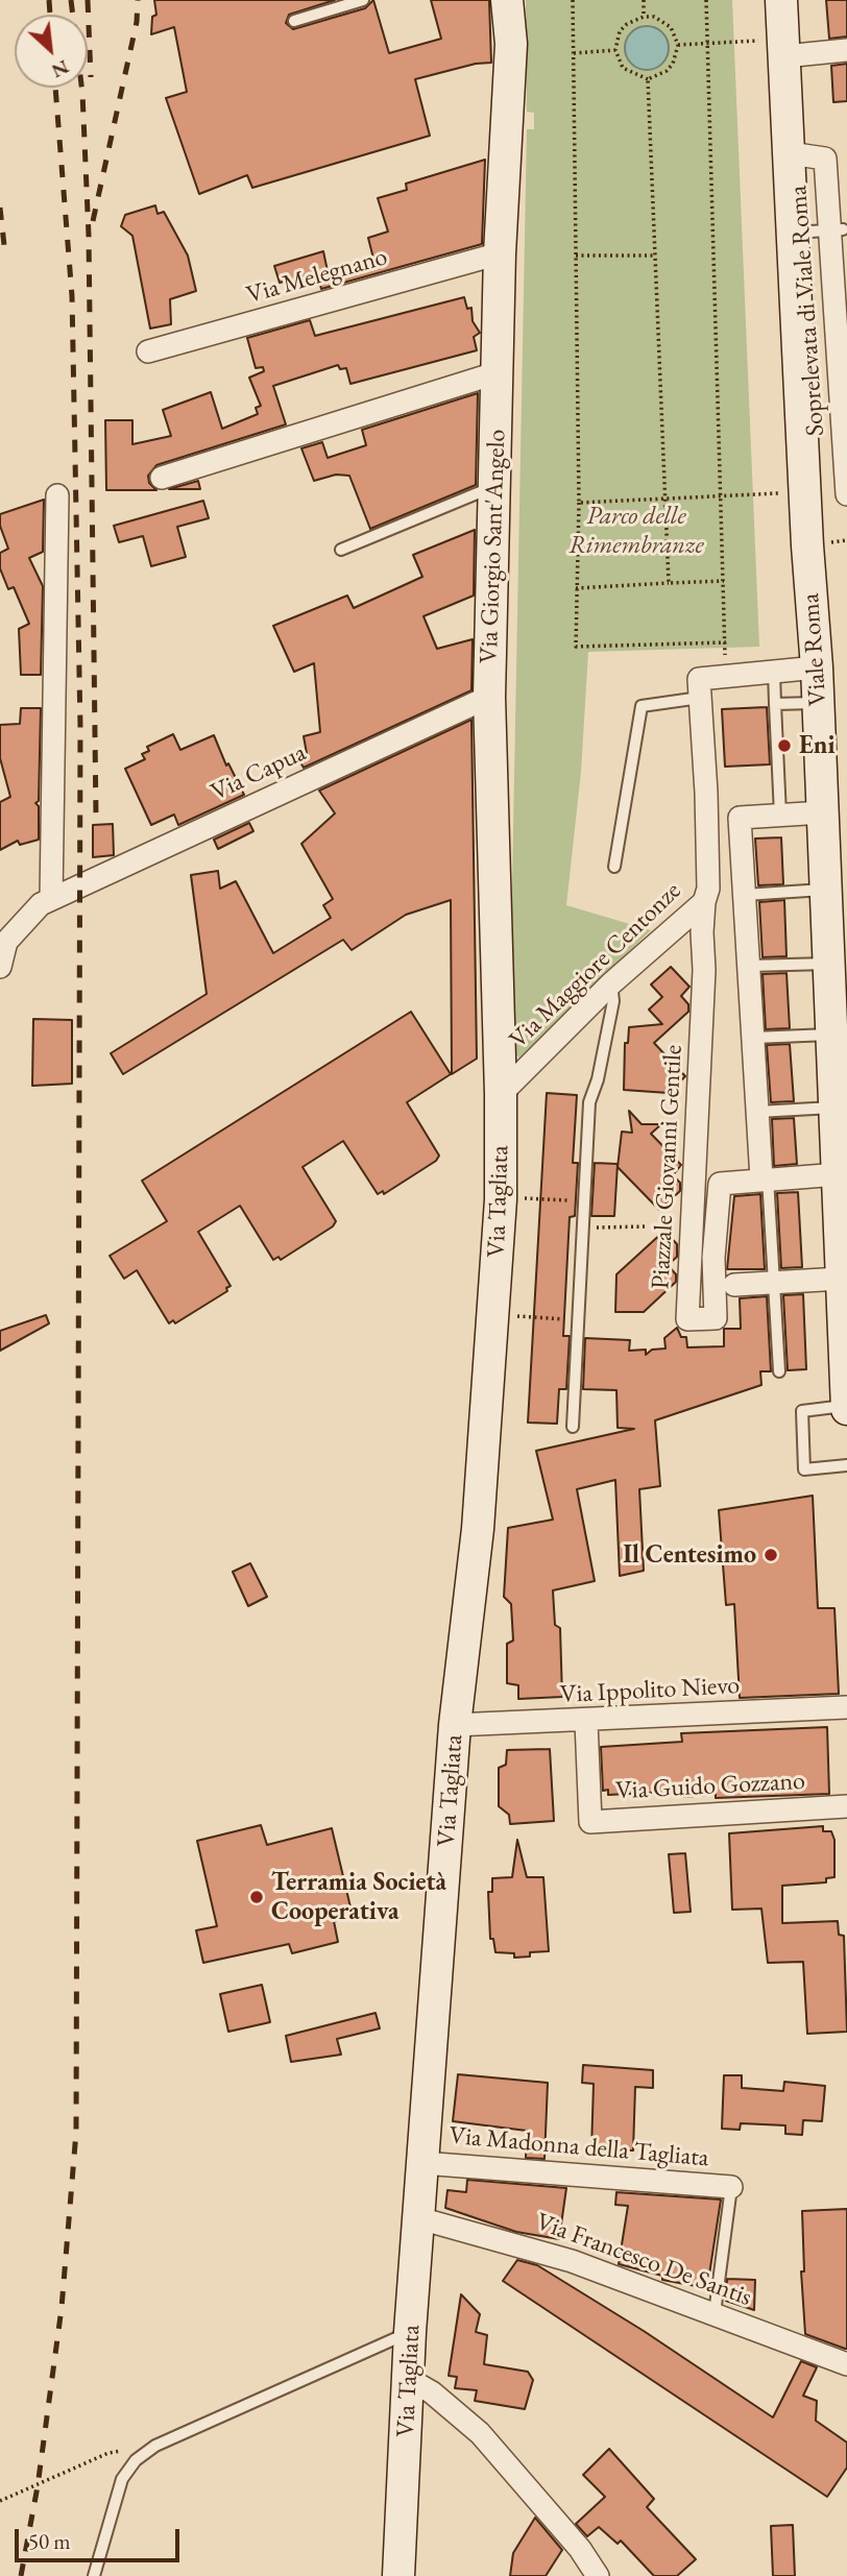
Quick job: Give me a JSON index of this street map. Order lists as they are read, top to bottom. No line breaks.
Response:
{"streets":{"street":["Via Melegnano","Soprelevata di Viale Roma","Via Giorgio Sant'Angelo","Viale Roma","Via Capua","Via Maggiore Centonze","Piazzale Giovanni Gentile","Via Tagliata","Via Ippolito Nievo","Via Guido Gozzano","Via Madonna della Tagliata","Via Francesco De Santis"]},"crossings":[["Via Melegnano","Via Giorgio Sant'Angelo"],["Soprelevata di Viale Roma","Viale Roma"],["Via Giorgio Sant'Angelo","Via Capua"],["Via Giorgio Sant'Angelo","Via Maggiore Centonze"],["Via Giorgio Sant'Angelo","Via Tagliata"],["Viale Roma","Piazzale Giovanni Gentile"],["Via Maggiore Centonze","Piazzale Giovanni Gentile"],["Via Maggiore Centonze","Via Tagliata"],["Via Tagliata","Via Ippolito Nievo"],["Via Tagliata","Via Madonna della Tagliata"],["Via Tagliata","Via Francesco De Santis"],["Via Ippolito Nievo","Via Guido Gozzano"]],"parks":["Parco delle Rimembranze"],"places":["Eni","Il Centesimo","Terramia Società Cooperativa"],"scale_bar":"50 m","north":"bottom right"}
